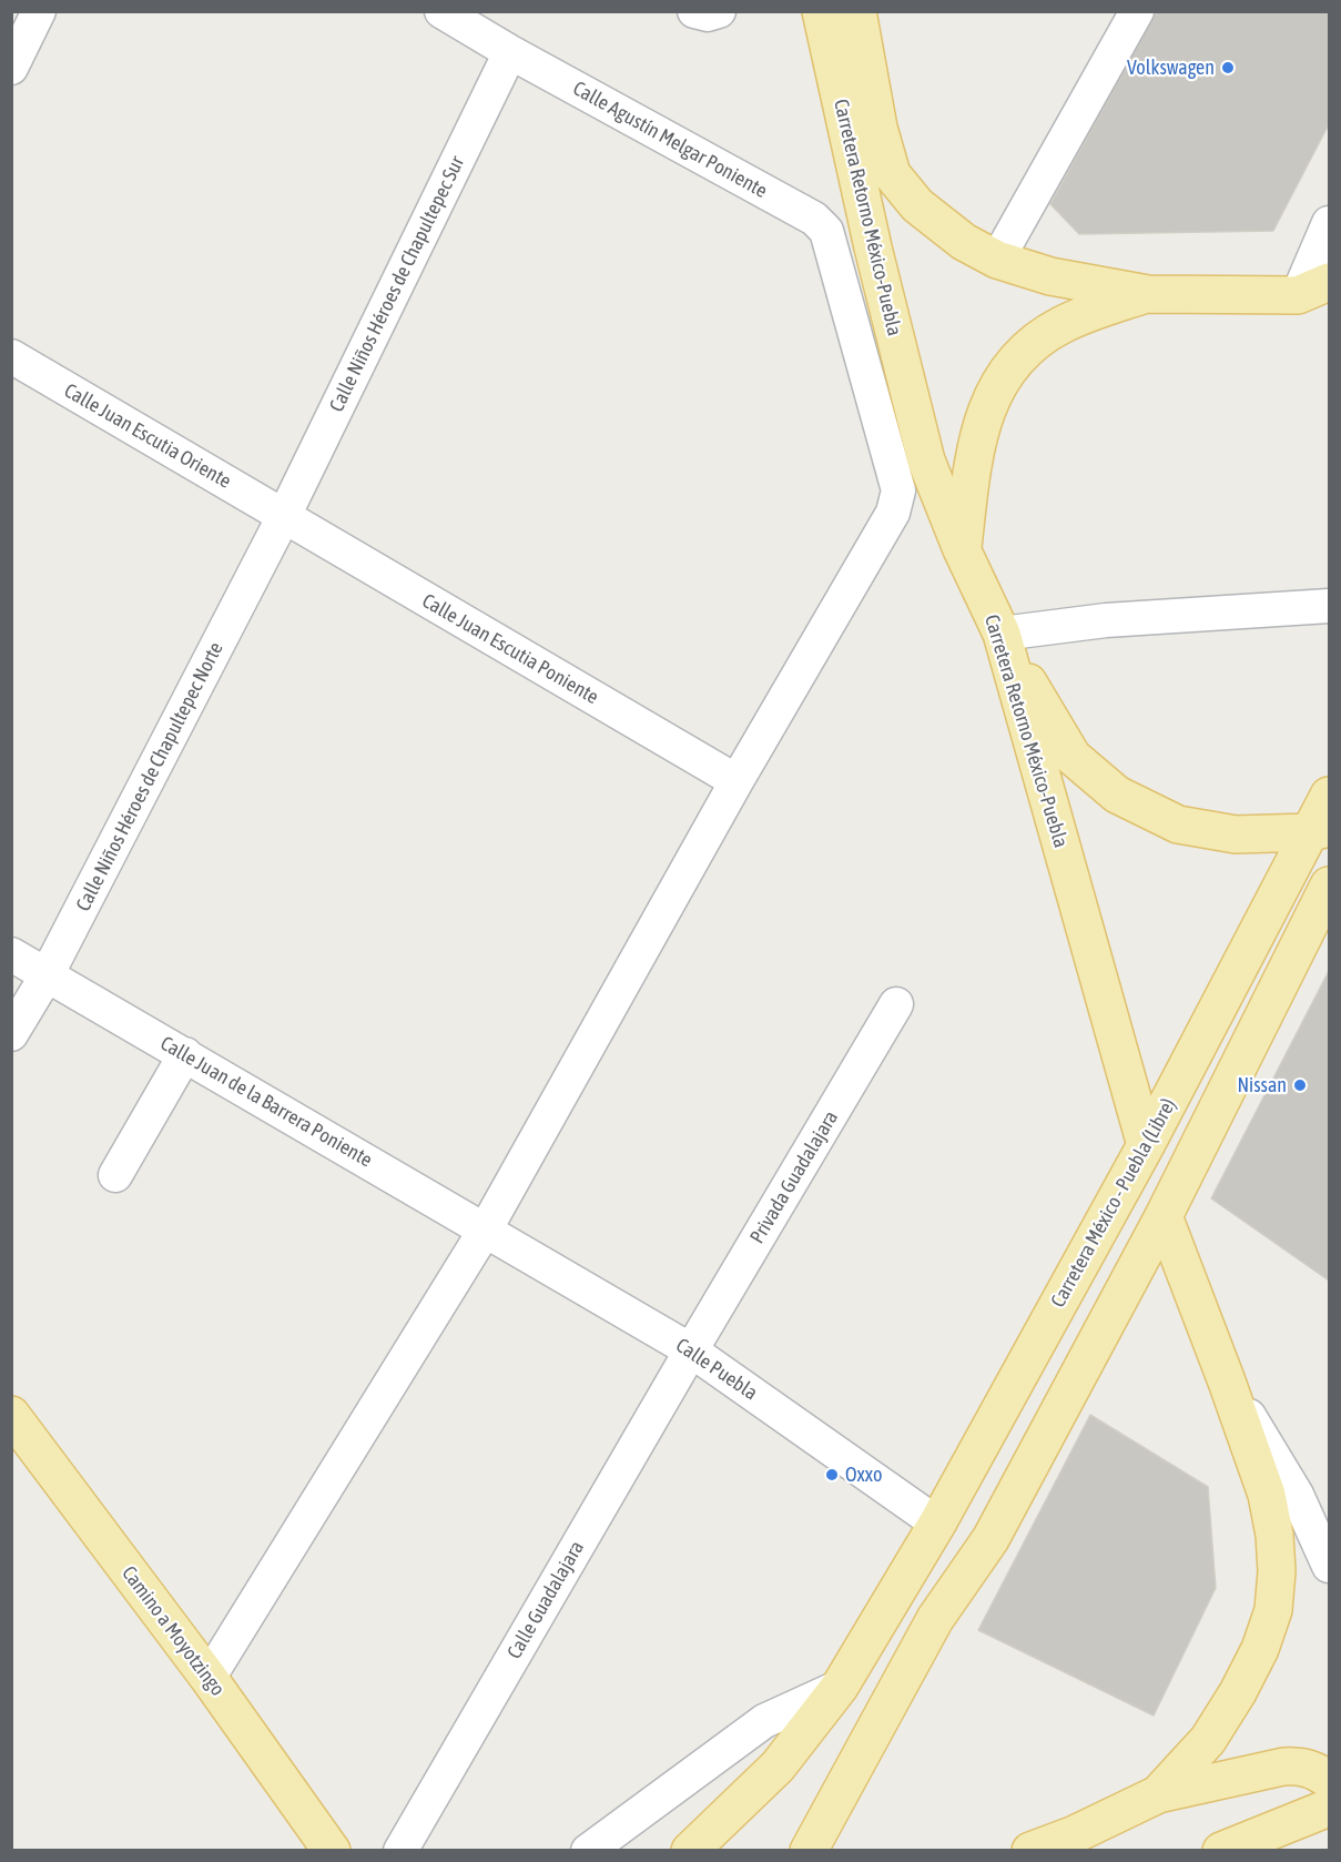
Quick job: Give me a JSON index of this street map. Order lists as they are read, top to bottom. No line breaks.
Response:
{"streets":{"main road":["Carretera Retorno México-Puebla","Carretera México - Puebla (Libre)","Camino a Moyotzingo"],"street":["Calle Agustín Melgar Poniente","Calle Niños Héroes de Chapultepec Sur","Calle Juan Escutia Oriente","Calle Juan Escutia Poniente","Calle Niños Héroes de Chapultepec Norte","Calle Juan de la Barrera Poniente","Privada Guadalajara","Calle Puebla","Calle Guadalajara"]},"crossings":[["Calle Agustín Melgar Poniente","Calle Niños Héroes de Chapultepec Sur"],["Calle Agustín Melgar Poniente","Calle Juan Escutia Poniente"],["Carretera Retorno México-Puebla","Carretera México - Puebla (Libre)"],["Calle Niños Héroes de Chapultepec Sur","Calle Juan Escutia Oriente"],["Calle Niños Héroes de Chapultepec Sur","Calle Juan Escutia Poniente"],["Calle Niños Héroes de Chapultepec Sur","Calle Niños Héroes de Chapultepec Norte"],["Calle Juan Escutia Oriente","Calle Juan Escutia Poniente"],["Calle Juan Escutia Oriente","Calle Niños Héroes de Chapultepec Norte"],["Calle Juan Escutia Poniente","Calle Niños Héroes de Chapultepec Norte"],["Calle Niños Héroes de Chapultepec Norte","Calle Juan de la Barrera Poniente"],["Calle Juan de la Barrera Poniente","Calle Puebla"],["Privada Guadalajara","Calle Puebla"],["Privada Guadalajara","Calle Guadalajara"],["Carretera México - Puebla (Libre)","Calle Puebla"],["Calle Puebla","Calle Guadalajara"]],"places":["Volkswagen","Nissan","Oxxo"]}
